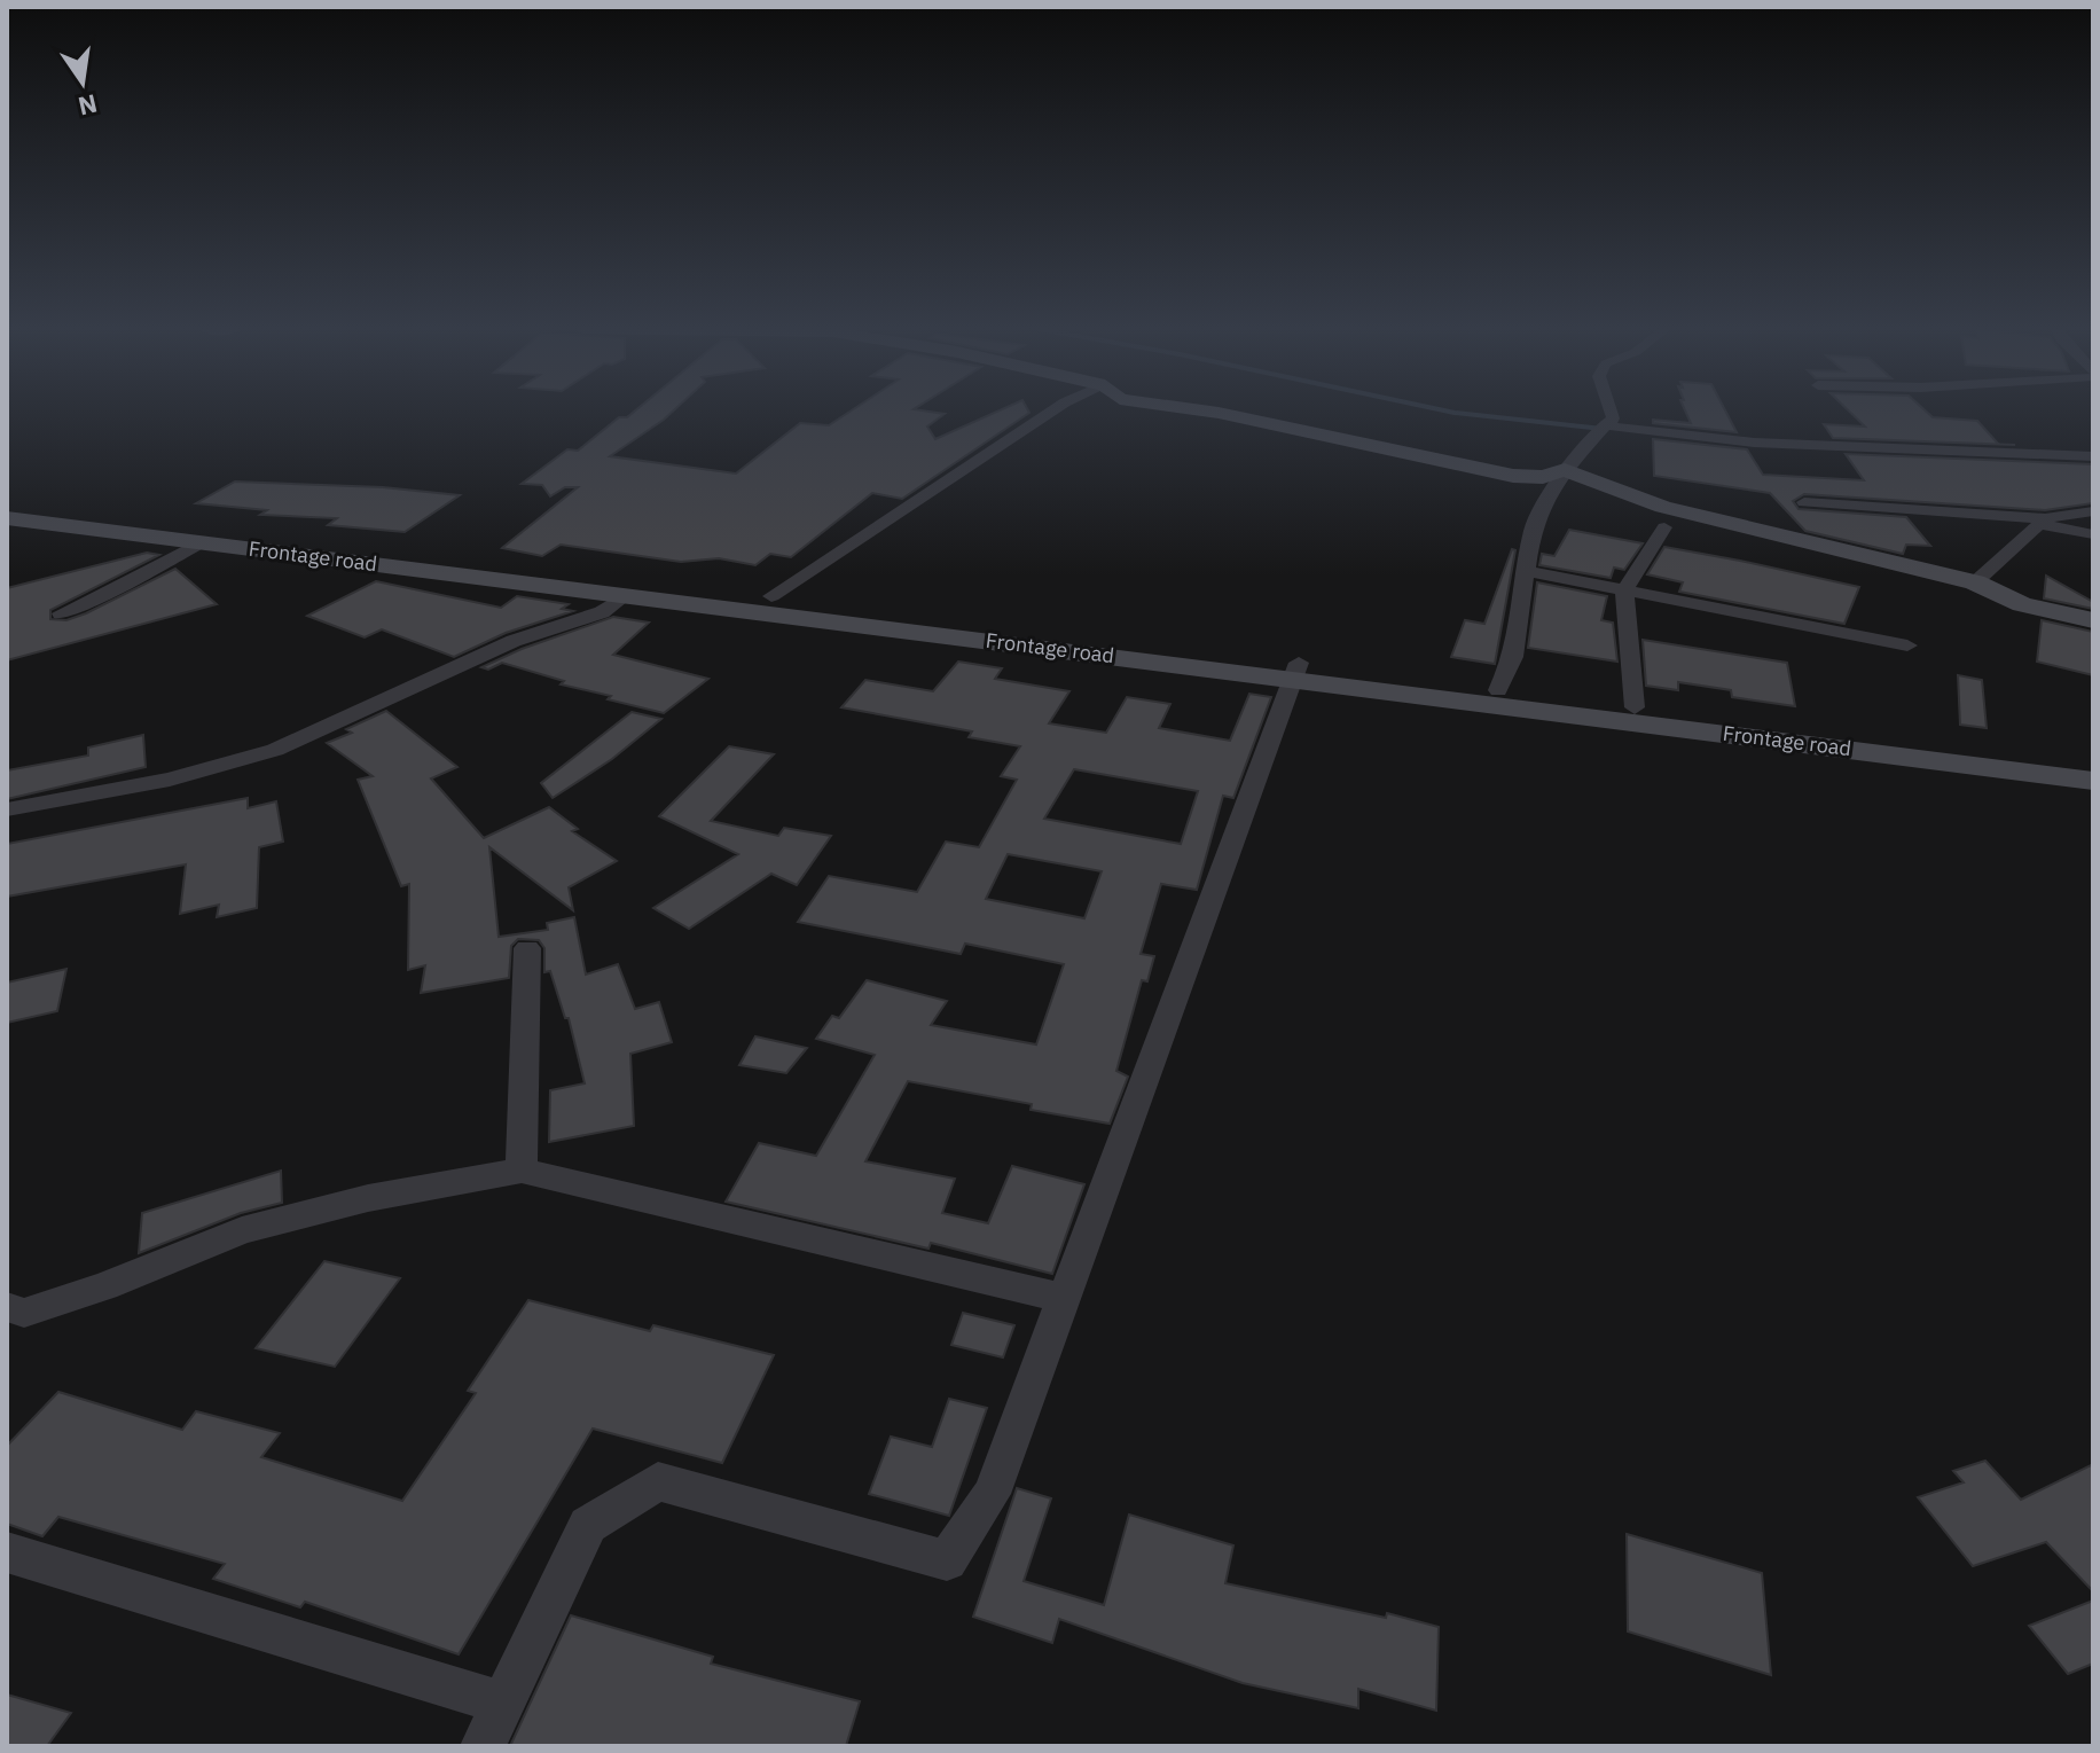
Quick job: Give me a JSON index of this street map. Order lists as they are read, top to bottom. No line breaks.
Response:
{"streets":{"main road":["Frontage road"]},"north":"bottom"}
